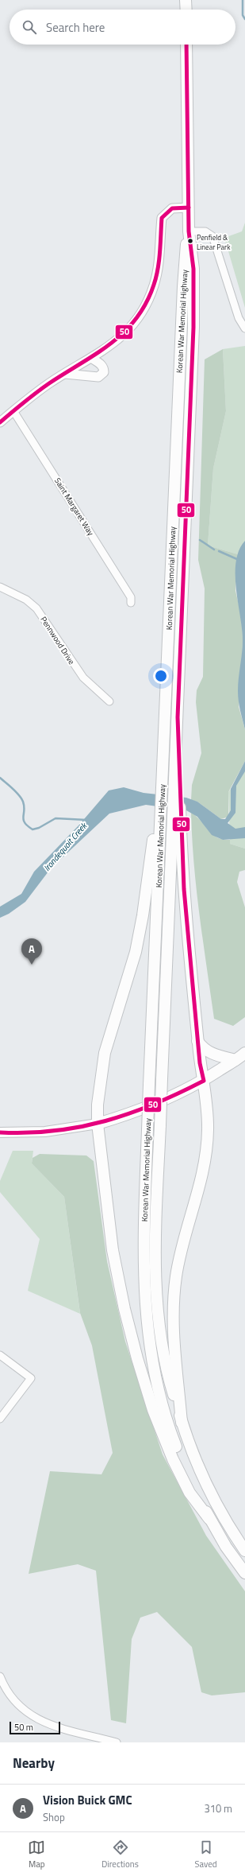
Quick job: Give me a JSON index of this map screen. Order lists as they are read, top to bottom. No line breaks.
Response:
{"streets":{"main road":["Korean War Memorial Highway"],"street":["Saint Margaret Way","Pennwood Drive"]},"water":["Irondequoit Creek"],"places":["Penfield & Linear Park"],"lines":["transit line 50"],"scale_bar":"50 m","page":{"search":"Search here","pins":"A","scale":"50 m","heading":"Nearby","list":[{"mark":"A","name":"Vision Buick GMC","note":"Shop","value":"310 m"}],"nav":["Map","Directions","Saved"]}}
